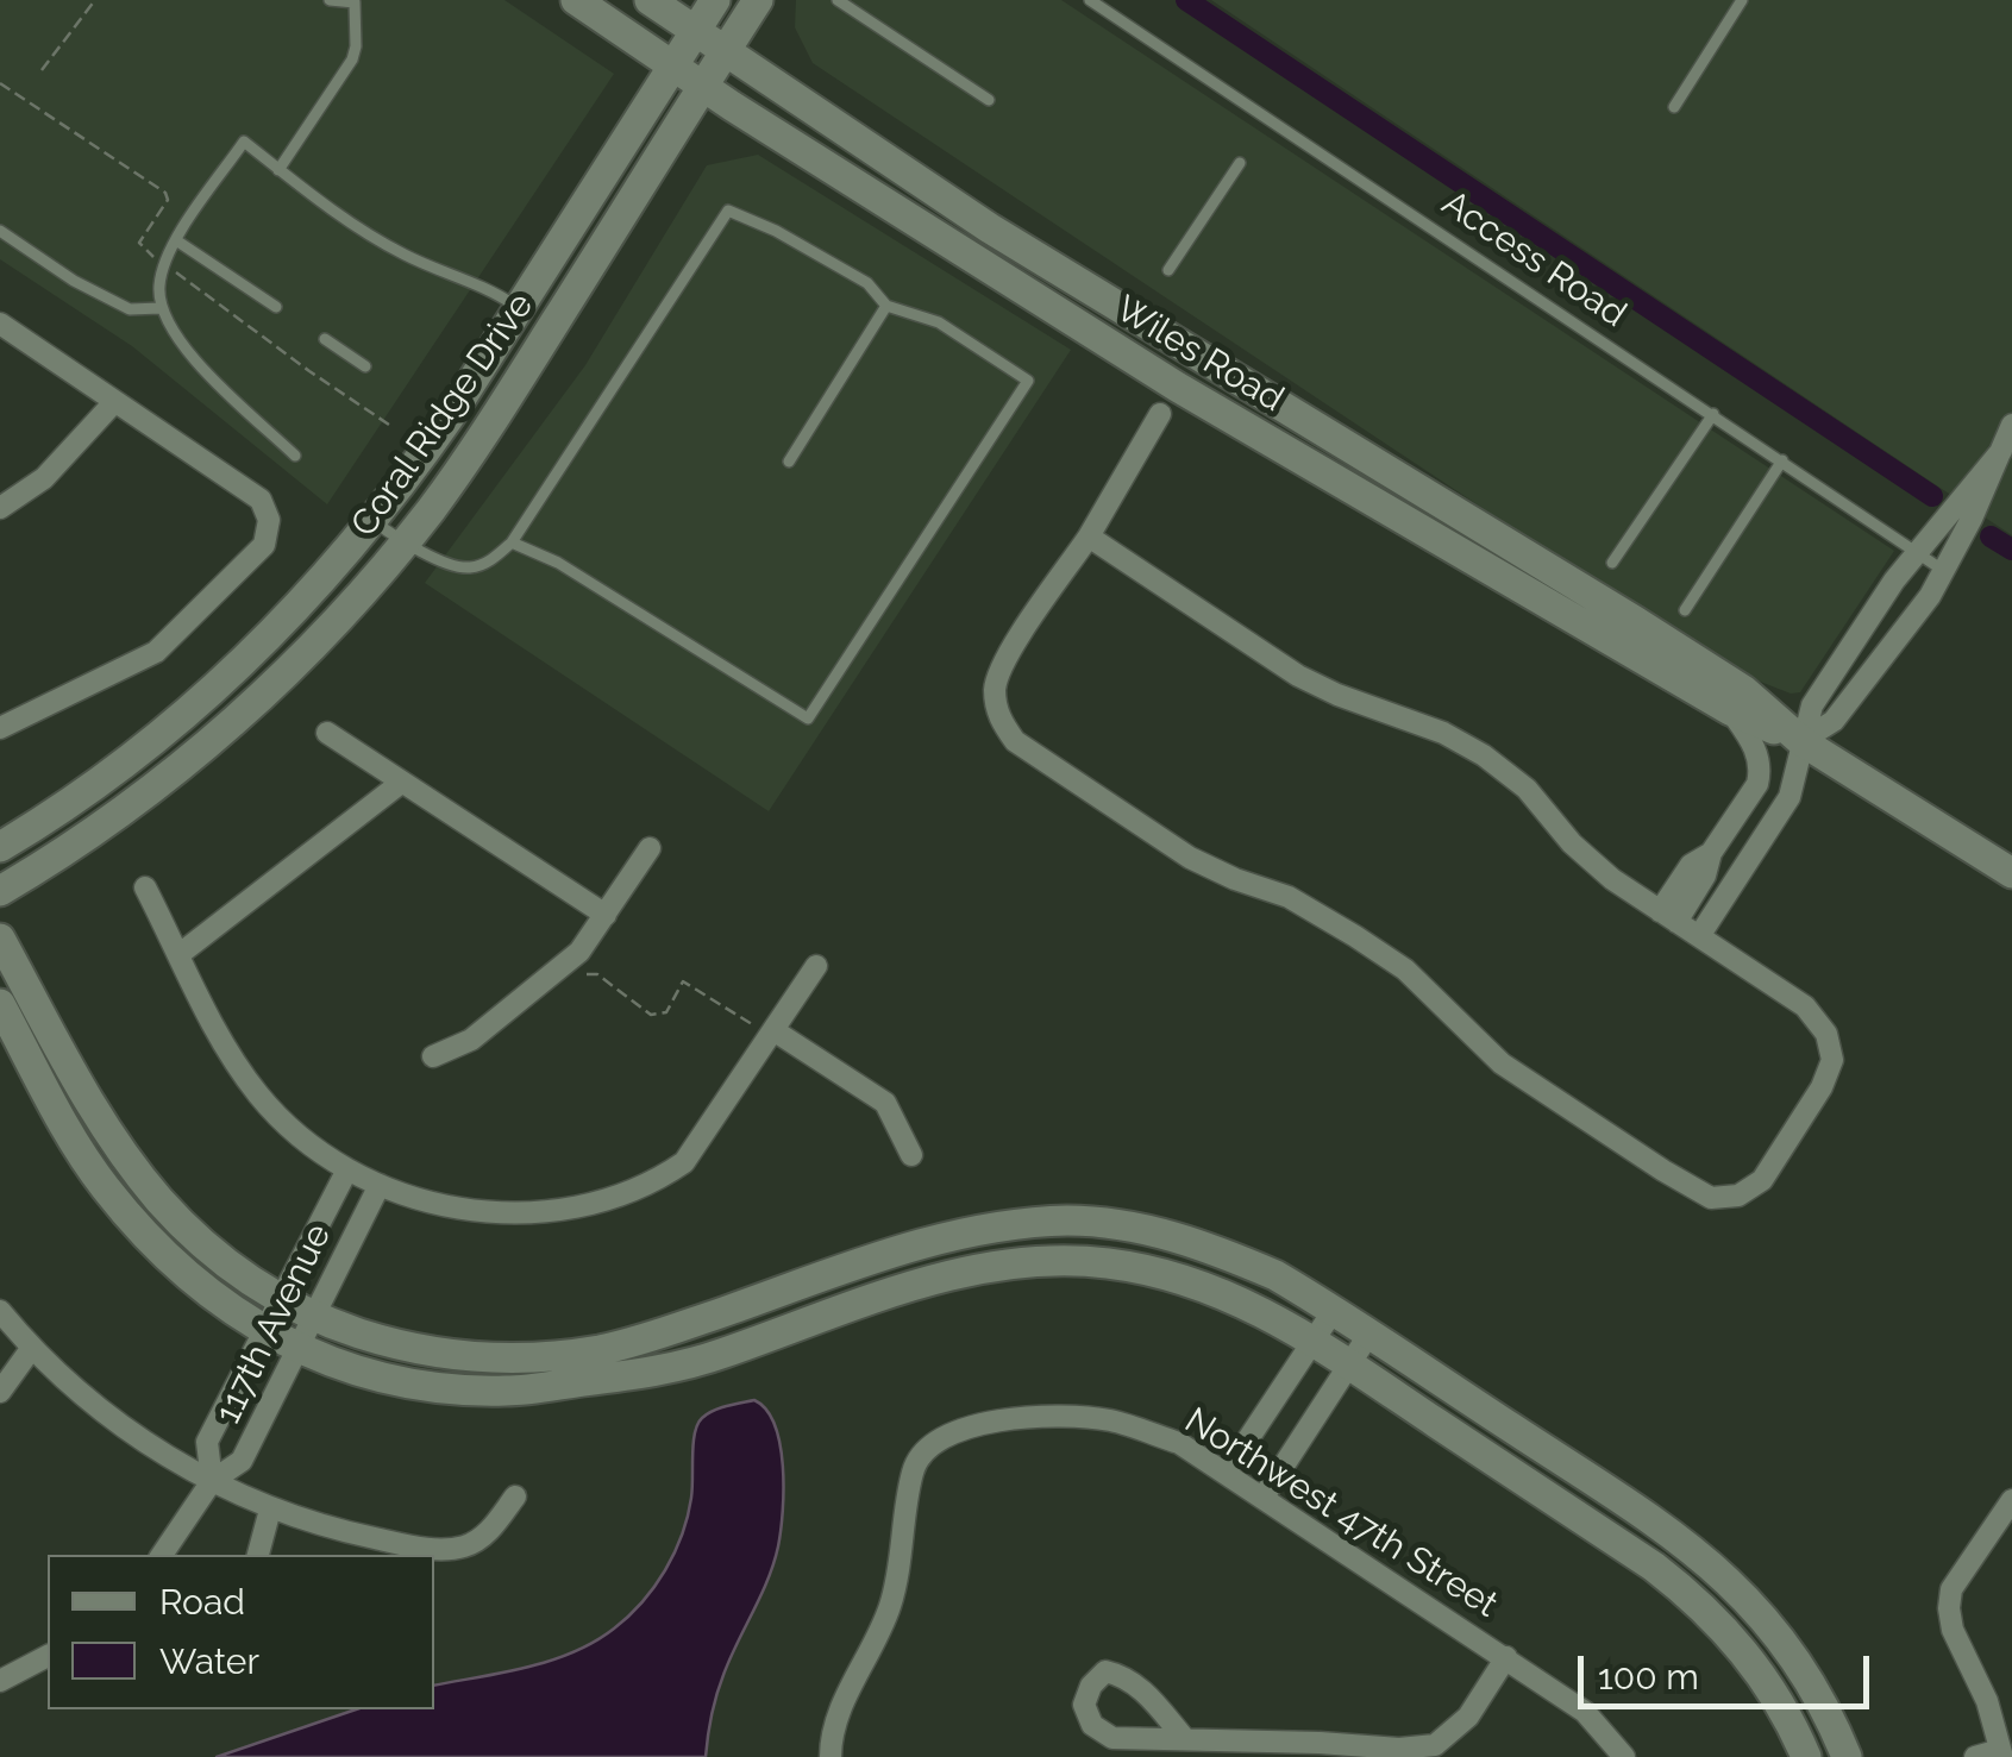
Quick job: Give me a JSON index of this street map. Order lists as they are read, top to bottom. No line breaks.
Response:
{"streets":{"street":["Wiles Road","Coral Ridge Drive","117th Avenue","Northwest 47th Street"],"lane":["Access Road"]},"crossings":[["Wiles Road","Coral Ridge Drive"]],"legend":["Road","Water"],"scale_bar":"100 m"}
